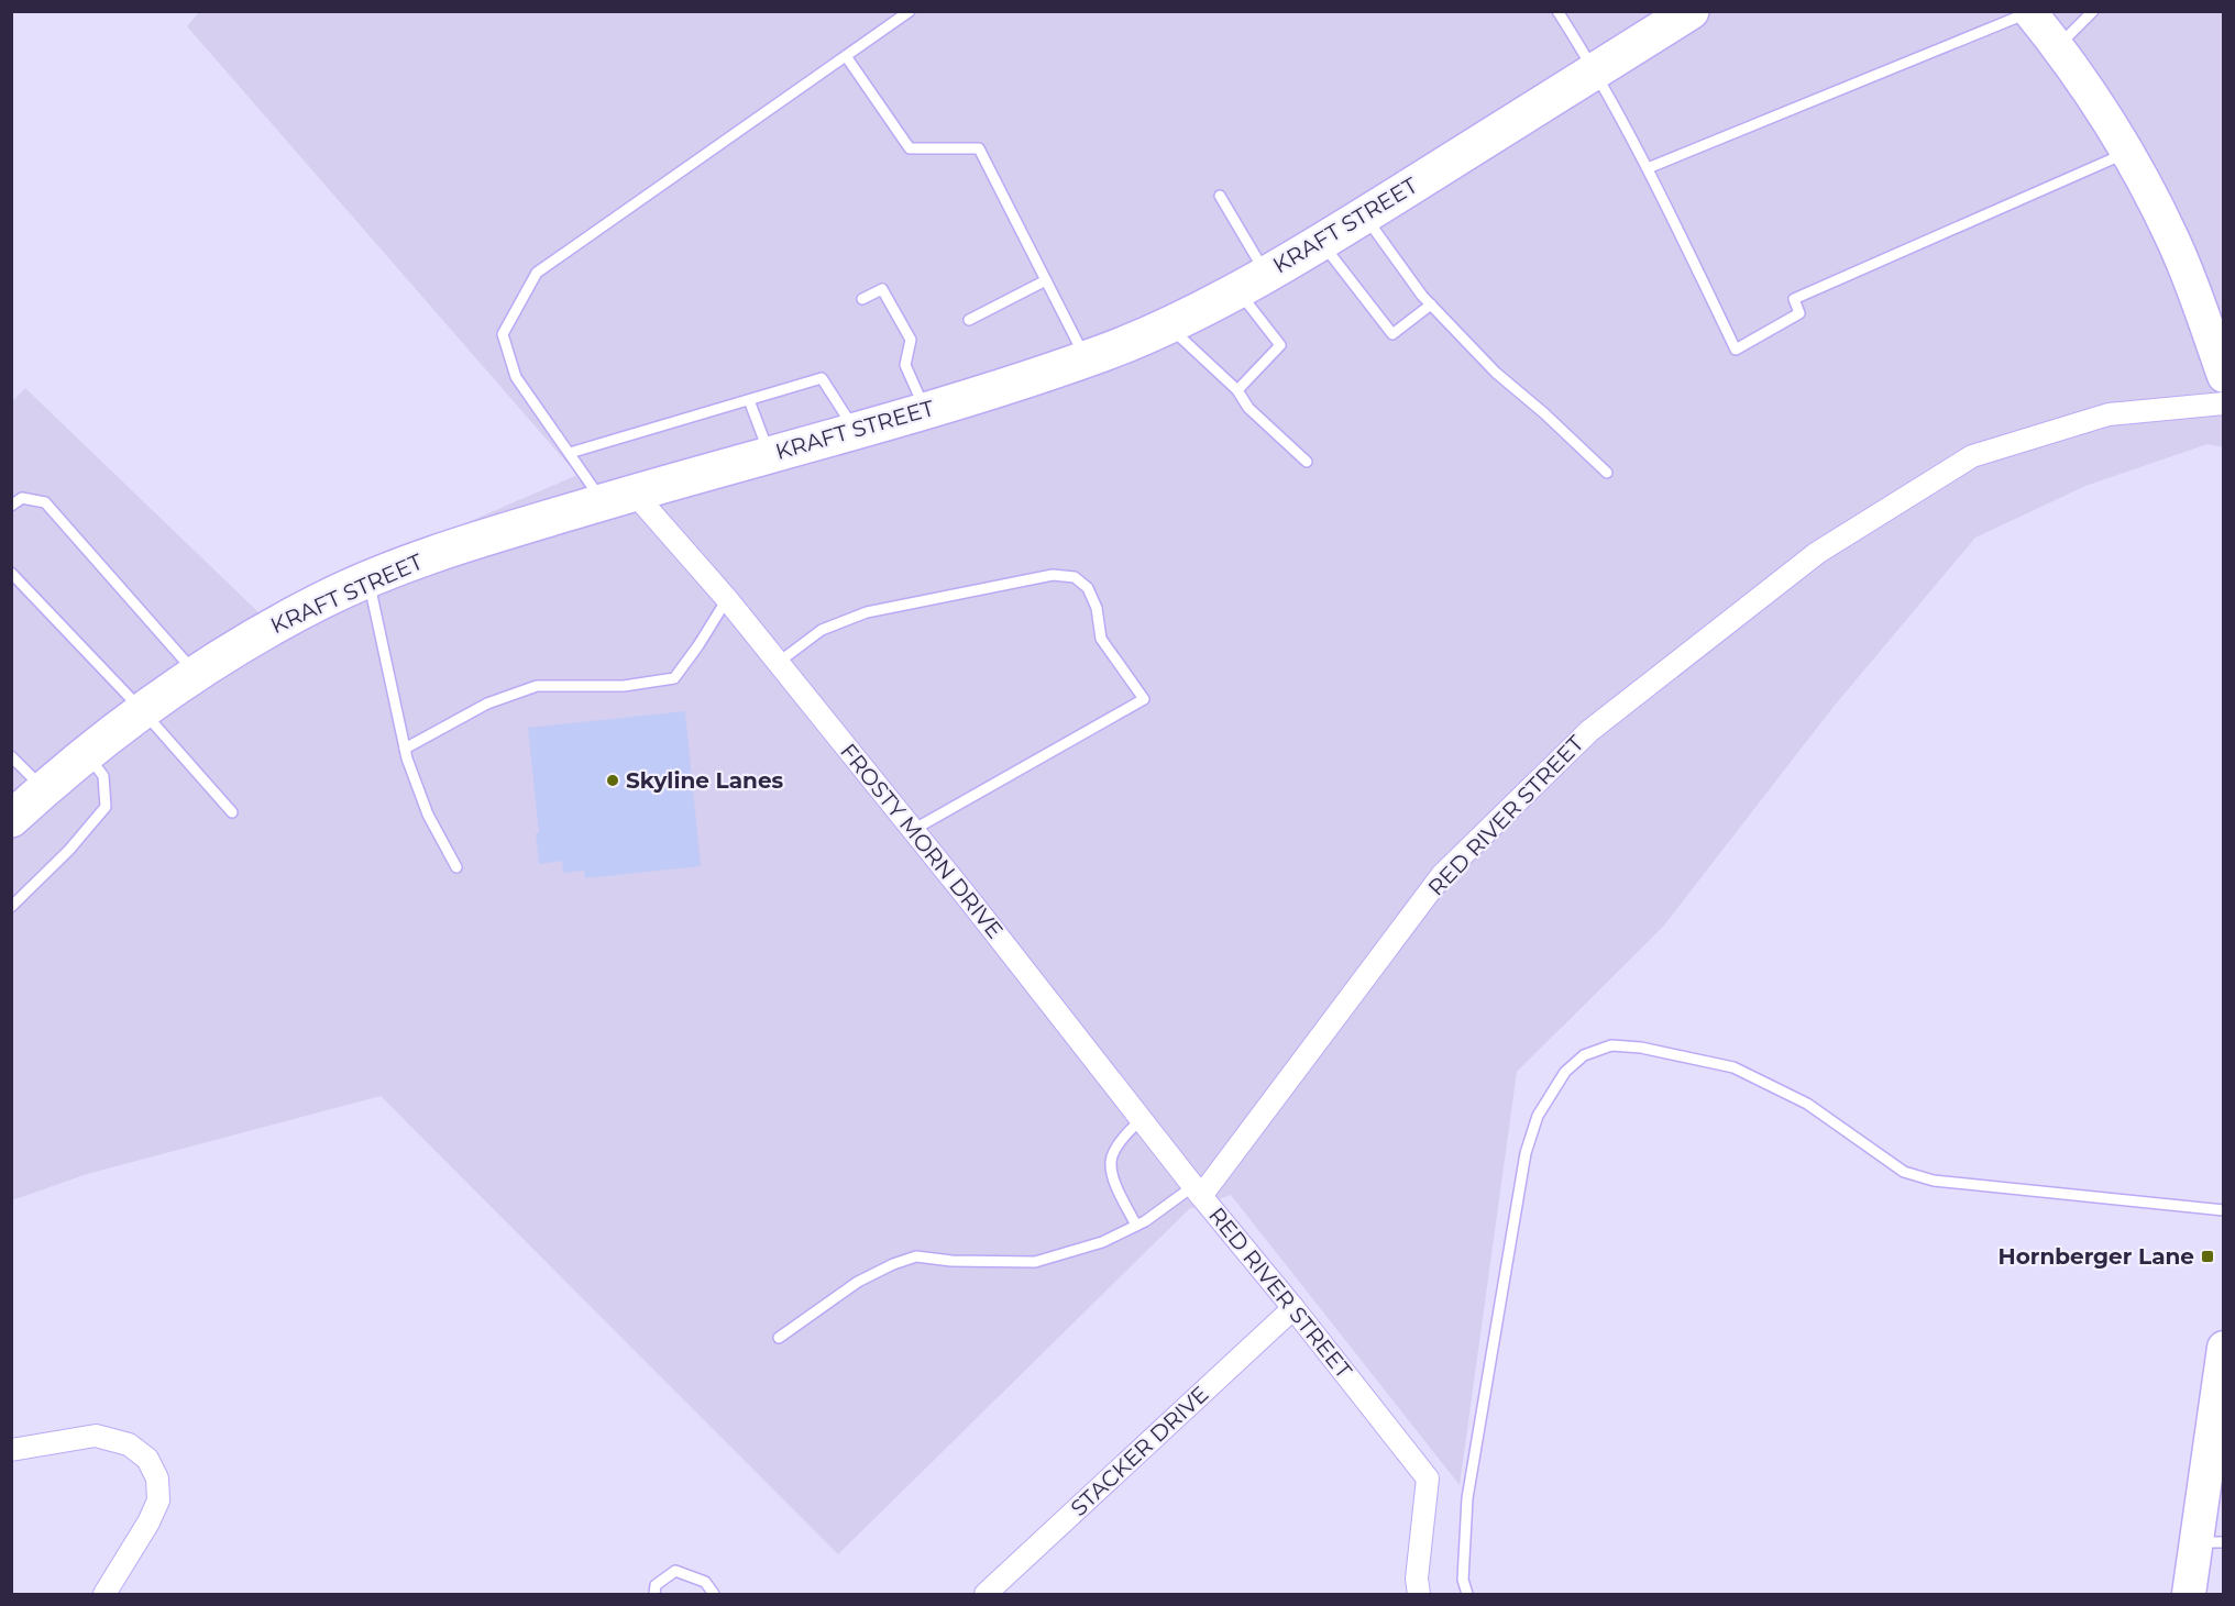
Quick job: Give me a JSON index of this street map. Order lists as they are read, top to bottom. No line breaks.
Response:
{"streets":{"highway":["KRAFT STREET"],"street":["RED RIVER STREET","FROSTY MORN DRIVE","STACKER DRIVE"]},"crossings":[["KRAFT STREET","FROSTY MORN DRIVE"],["RED RIVER STREET","FROSTY MORN DRIVE"],["RED RIVER STREET","STACKER DRIVE"]],"places":{"other":["Skyline Lanes"],"transit":["Hornberger Lane"]}}
